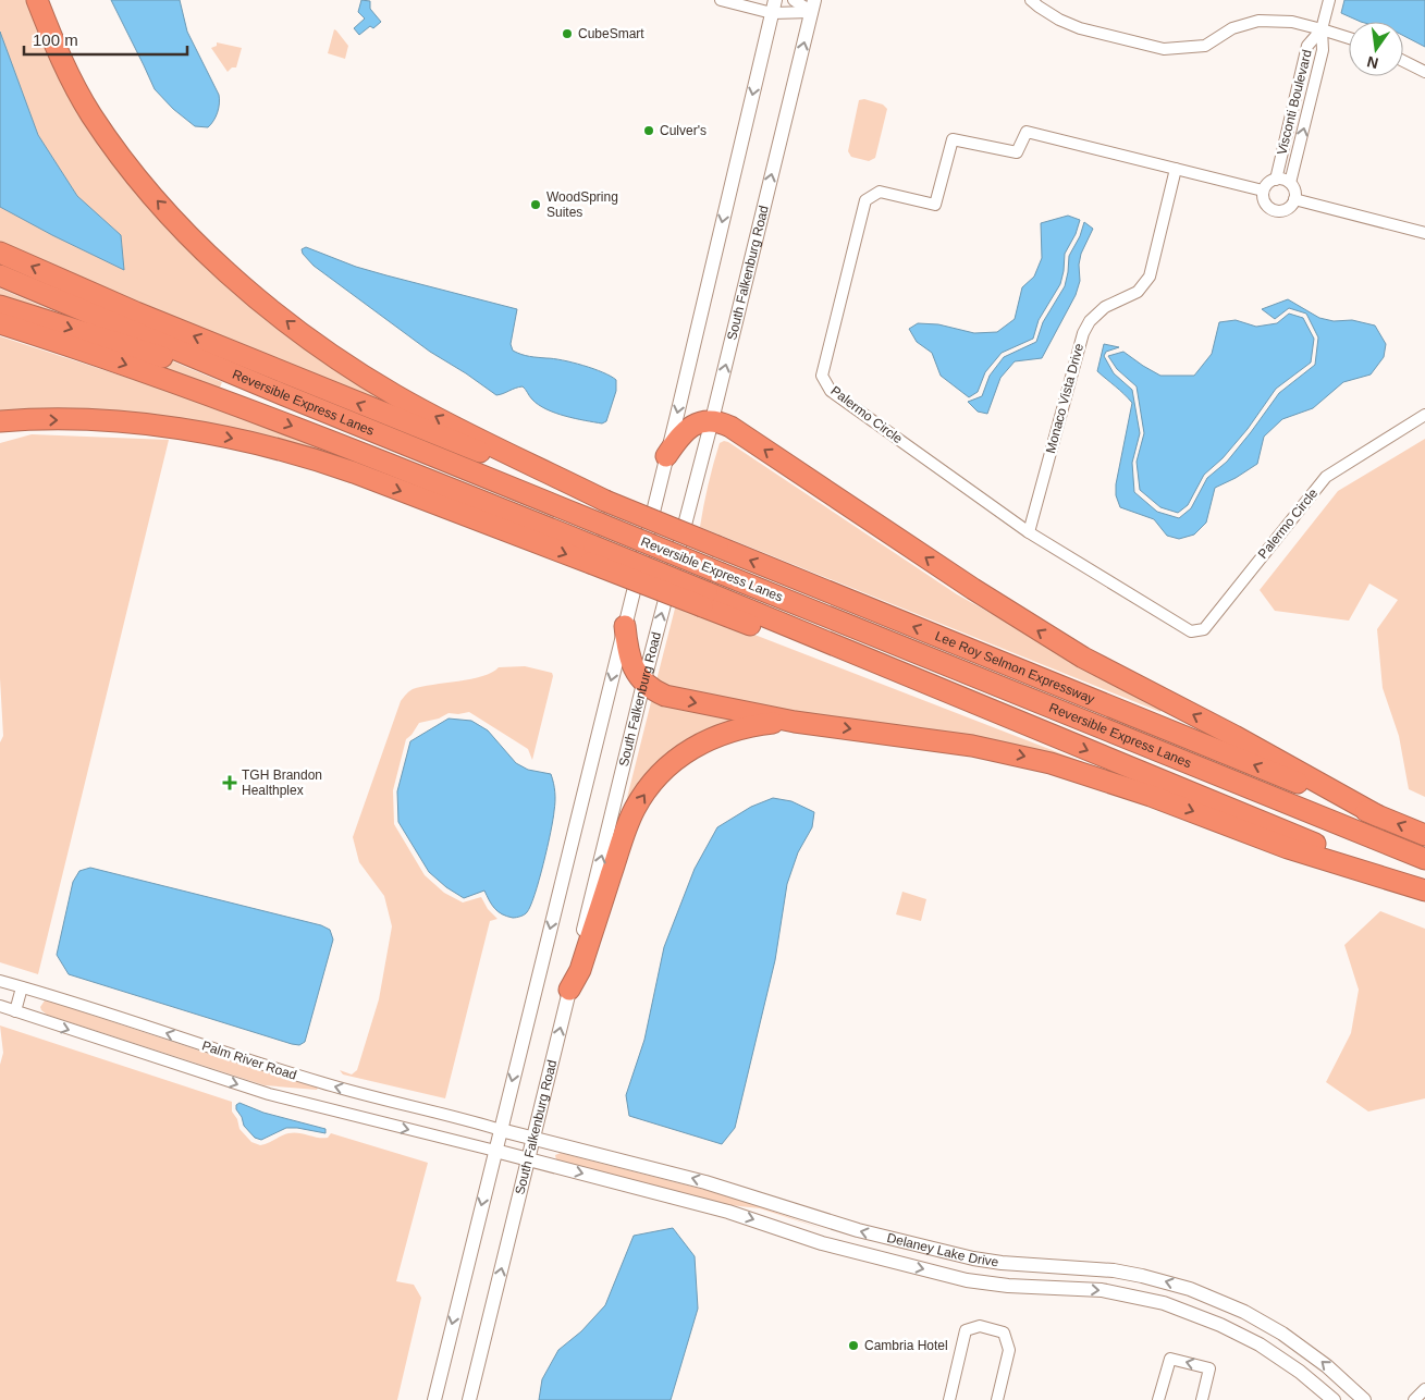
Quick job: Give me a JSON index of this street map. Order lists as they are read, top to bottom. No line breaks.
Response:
{"streets":{"highway":["Reversible Express Lanes","Lee Roy Selmon Expressway"],"street":["Visconti Boulevard","South Falkenburg Road","Monaco Vista Drive","Palermo Circle","Palm River Road","Delaney Lake Drive"]},"crossings":[["Visconti Boulevard","Palermo Circle"],["South Falkenburg Road","Delaney Lake Drive"],["Monaco Vista Drive","Palermo Circle"],["Palm River Road","Delaney Lake Drive"]],"places":{"other":["CubeSmart","Culver's","WoodSpring Suites","Cambria Hotel"],"health":["TGH Brandon Healthplex"]},"scale_bar":"100 m","north":"bottom"}
